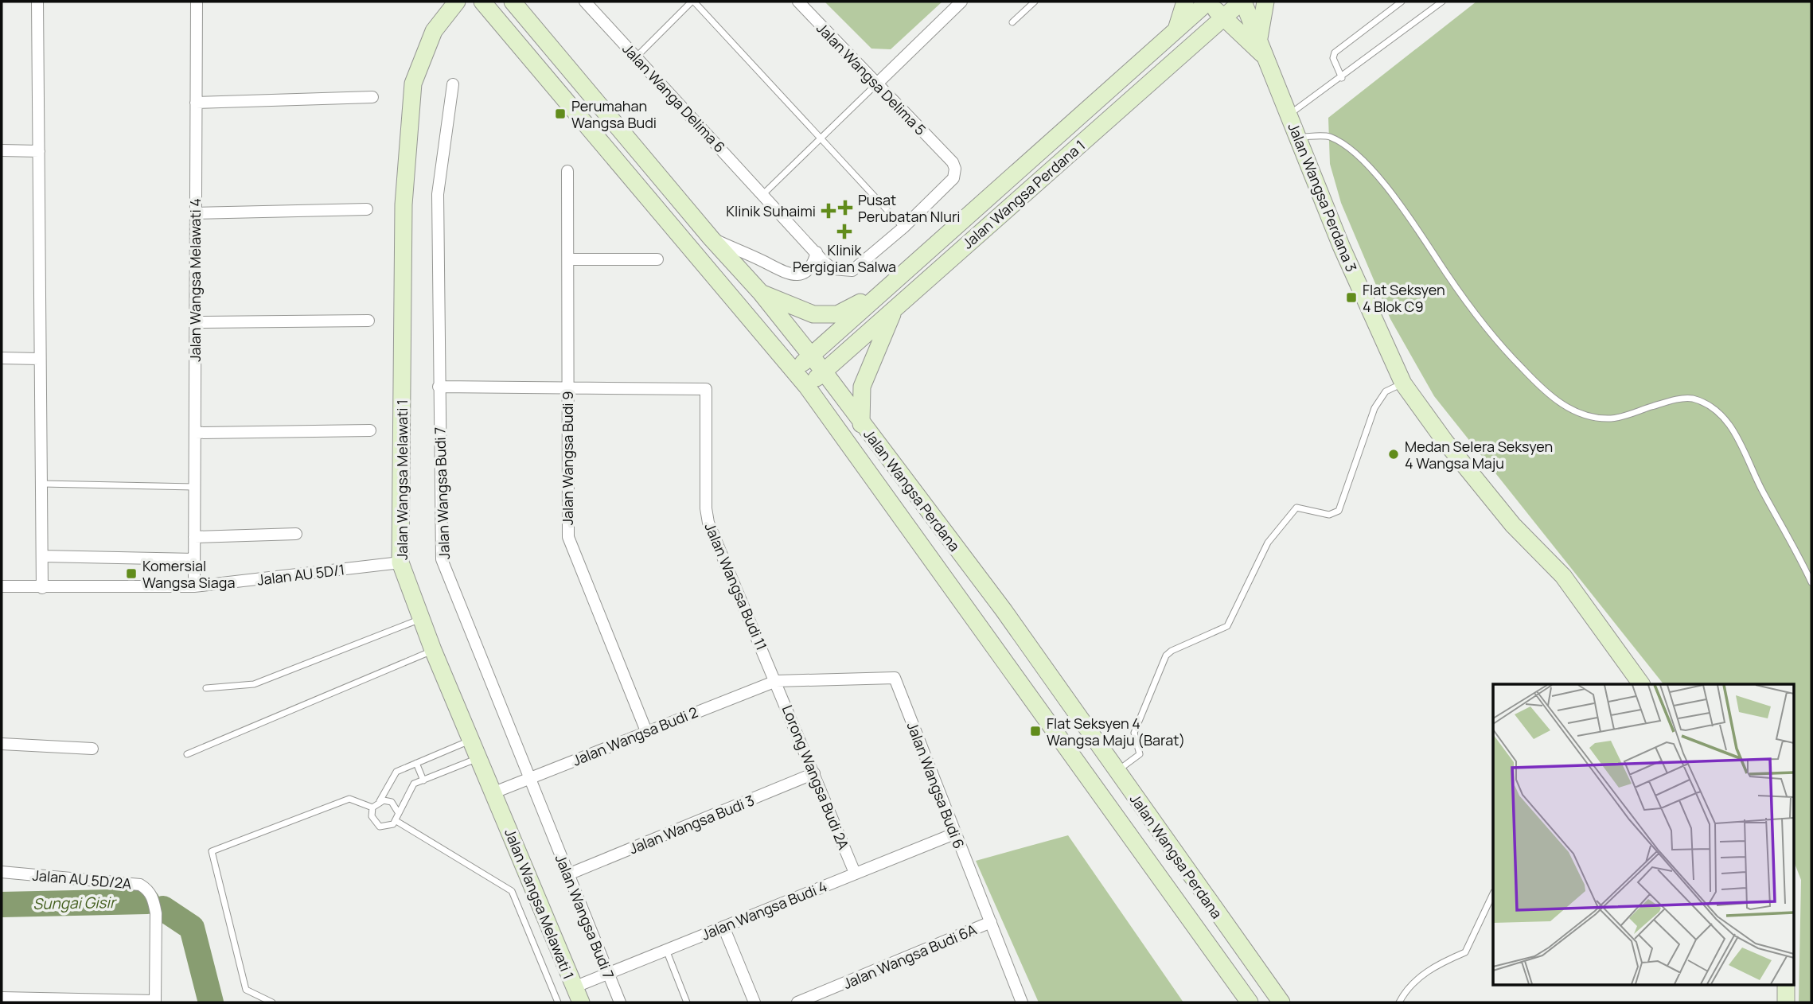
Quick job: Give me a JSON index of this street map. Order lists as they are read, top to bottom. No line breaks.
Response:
{"streets":{"street":["Jalan Wangsa Delima 5","Jalan Wanga Delima 6","Jalan Wangsa Perdana 1","Jalan Wangsa Perdana 3","Jalan Wangsa Melawati 4","Jalan Wangsa Budi 9","Jalan Wangsa Melawati 1","Jalan Wangsa Perdana","Jalan Wangsa Budi 7","Jalan AU 5D/1","Jalan Wangsa Budi 11","Jalan Wangsa Budi 2","Lorong Wangsa Budi 2A","Jalan Wangsa Budi 6","Jalan Wangsa Budi 3","Jalan AU 5D/2A","Jalan Wangsa Budi 4","Jalan Wangsa Budi 6A"]},"crossings":[["Jalan Wangsa Delima 5","Jalan Wanga Delima 6"],["Jalan Wangsa Perdana 1","Jalan Wangsa Perdana 3"],["Jalan Wangsa Perdana 1","Jalan Wangsa Perdana"],["Jalan Wangsa Melawati 4","Jalan AU 5D/1"],["Jalan Wangsa Budi 9","Jalan Wangsa Budi 11"],["Jalan Wangsa Budi 9","Jalan Wangsa Budi 2"],["Jalan Wangsa Melawati 1","Jalan AU 5D/1"],["Jalan Wangsa Melawati 1","Jalan Wangsa Budi 2"],["Jalan Wangsa Melawati 1","Jalan Wangsa Budi 4"],["Jalan Wangsa Budi 7","Jalan Wangsa Budi 2"],["Jalan Wangsa Budi 7","Jalan Wangsa Budi 3"],["Jalan Wangsa Budi 7","Jalan Wangsa Budi 4"],["Jalan Wangsa Budi 11","Jalan Wangsa Budi 2"],["Jalan Wangsa Budi 11","Lorong Wangsa Budi 2A"],["Jalan Wangsa Budi 11","Jalan Wangsa Budi 6"],["Jalan Wangsa Budi 2","Lorong Wangsa Budi 2A"],["Jalan Wangsa Budi 2","Jalan Wangsa Budi 6"],["Lorong Wangsa Budi 2A","Jalan Wangsa Budi 6"],["Lorong Wangsa Budi 2A","Jalan Wangsa Budi 3"],["Lorong Wangsa Budi 2A","Jalan Wangsa Budi 4"],["Jalan Wangsa Budi 6","Jalan Wangsa Budi 4"],["Jalan Wangsa Budi 6","Jalan Wangsa Budi 6A"]],"water":["Sungai Gisir"],"places":{"transit":["Perumahan Wangsa Budi","Flat Seksyen 4 Blok C9","Komersial Wangsa Siaga","Flat Seksyen 4 Wangsa Maju (Barat)"],"health":["Pusat Perubatan Nluri","Klinik Suhaimi","Klinik Pergigian Salwa"],"other":["Medan Selera Seksyen 4 Wangsa Maju"]}}
